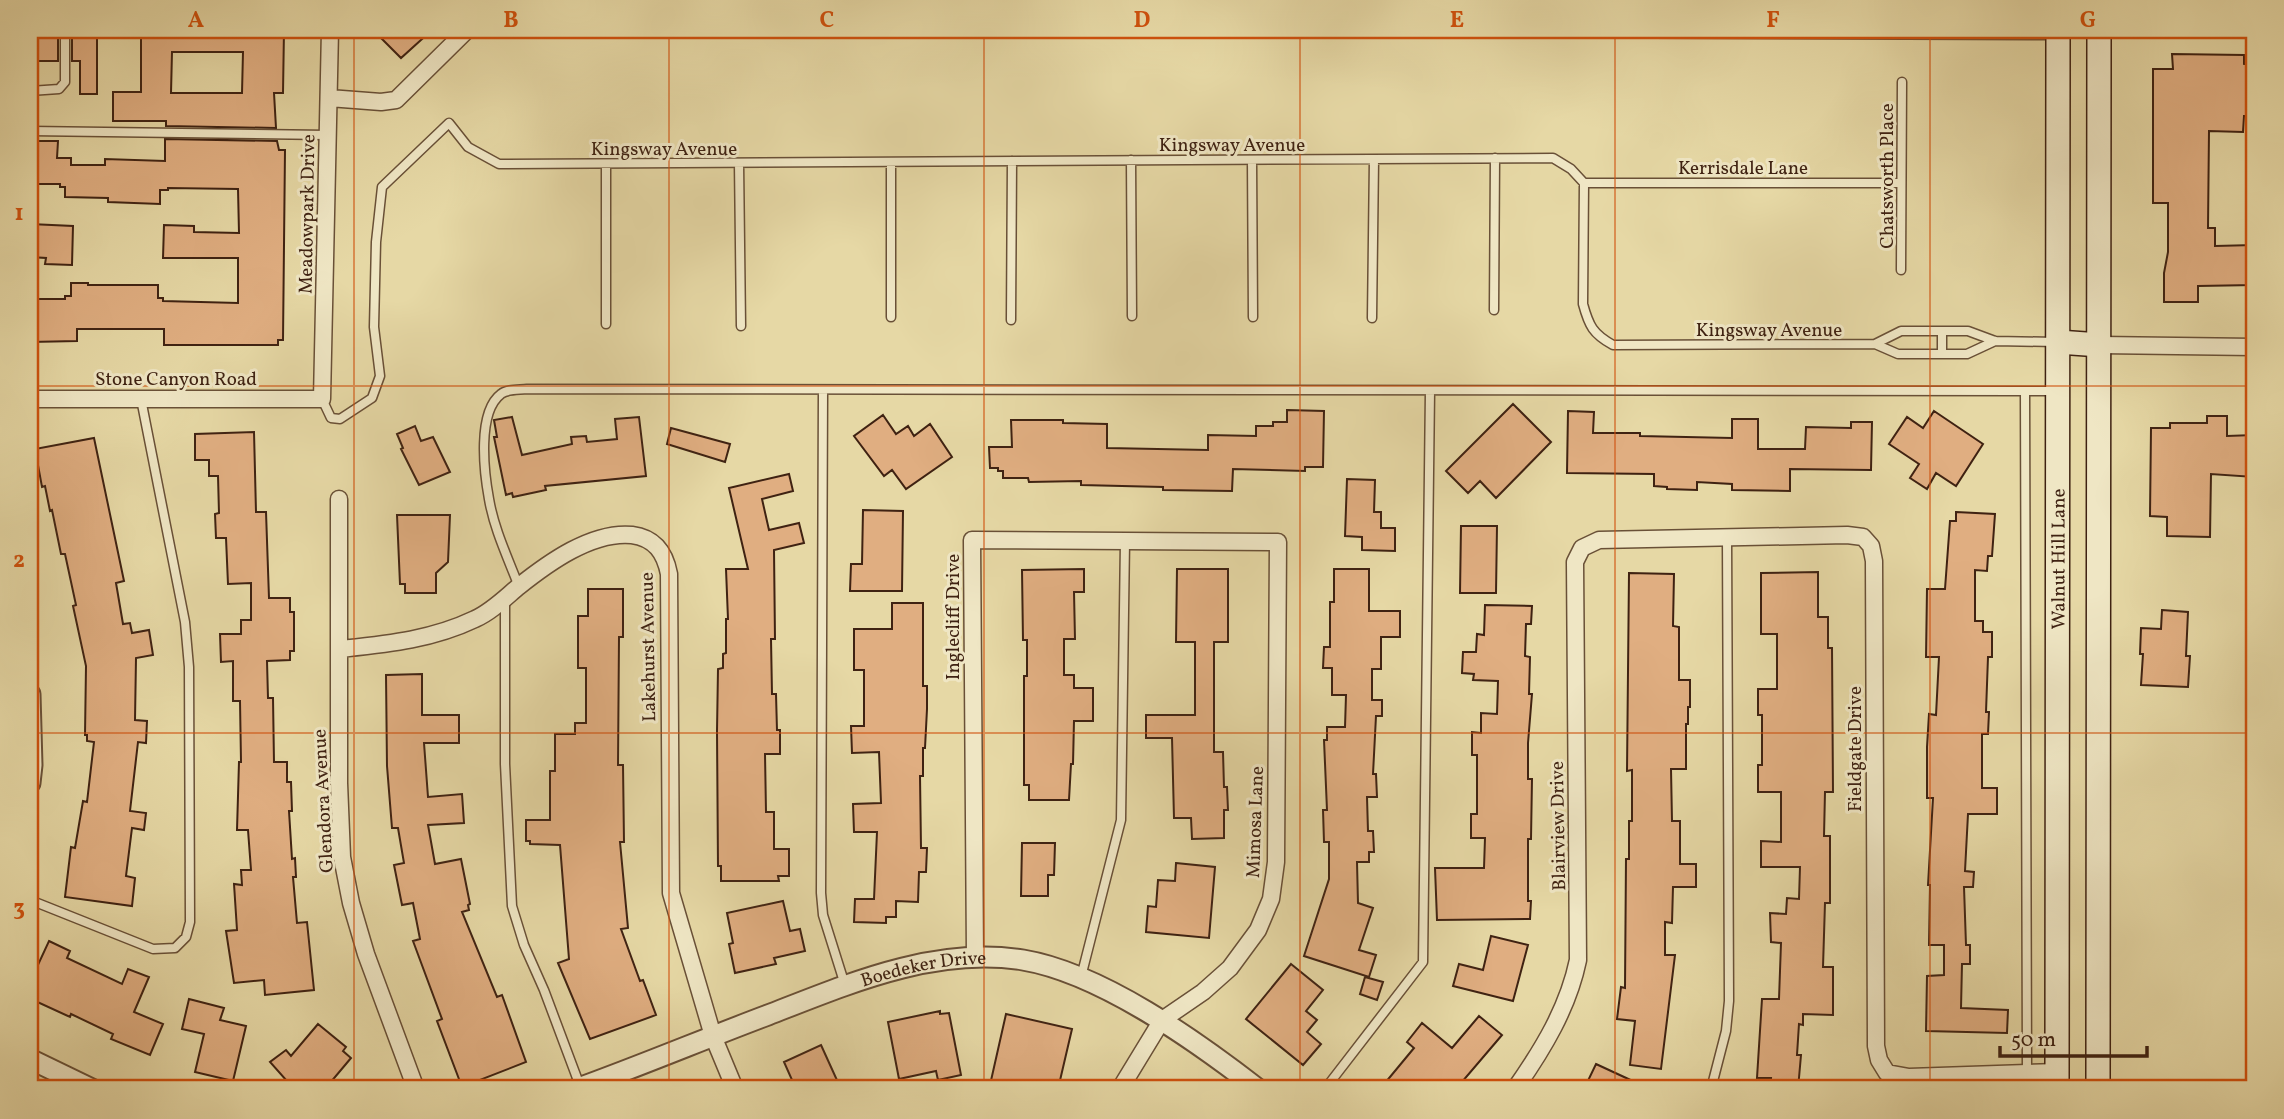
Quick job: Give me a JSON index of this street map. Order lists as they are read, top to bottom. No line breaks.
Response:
{"streets":{"main road":["Walnut Hill Lane"],"street":["Meadowpark Drive","Stone Canyon Road","Inglecliff Drive","Lakehurst Avenue","Fieldgate Drive","Glendora Avenue","Mimosa Lane","Blairview Drive","Boedeker Drive"],"lane":["Kingsway Avenue","Kerrisdale Lane","Chatsworth Place"]},"crossings":[["Kingsway Avenue","Kerrisdale Lane"],["Kingsway Avenue","Meadowpark Drive"],["Kingsway Avenue","Stone Canyon Road"],["Kingsway Avenue","Walnut Hill Lane"],["Kerrisdale Lane","Chatsworth Place"],["Meadowpark Drive","Stone Canyon Road"],["Walnut Hill Lane","Fieldgate Drive"],["Inglecliff Drive","Mimosa Lane"],["Inglecliff Drive","Boedeker Drive"],["Lakehurst Avenue","Glendora Avenue"],["Lakehurst Avenue","Boedeker Drive"],["Fieldgate Drive","Blairview Drive"],["Mimosa Lane","Boedeker Drive"]],"scale_bar":"50 m","grid":{"columns":["A","B","C","D","E","F","G"],"rows":["1","2","3"]}}
